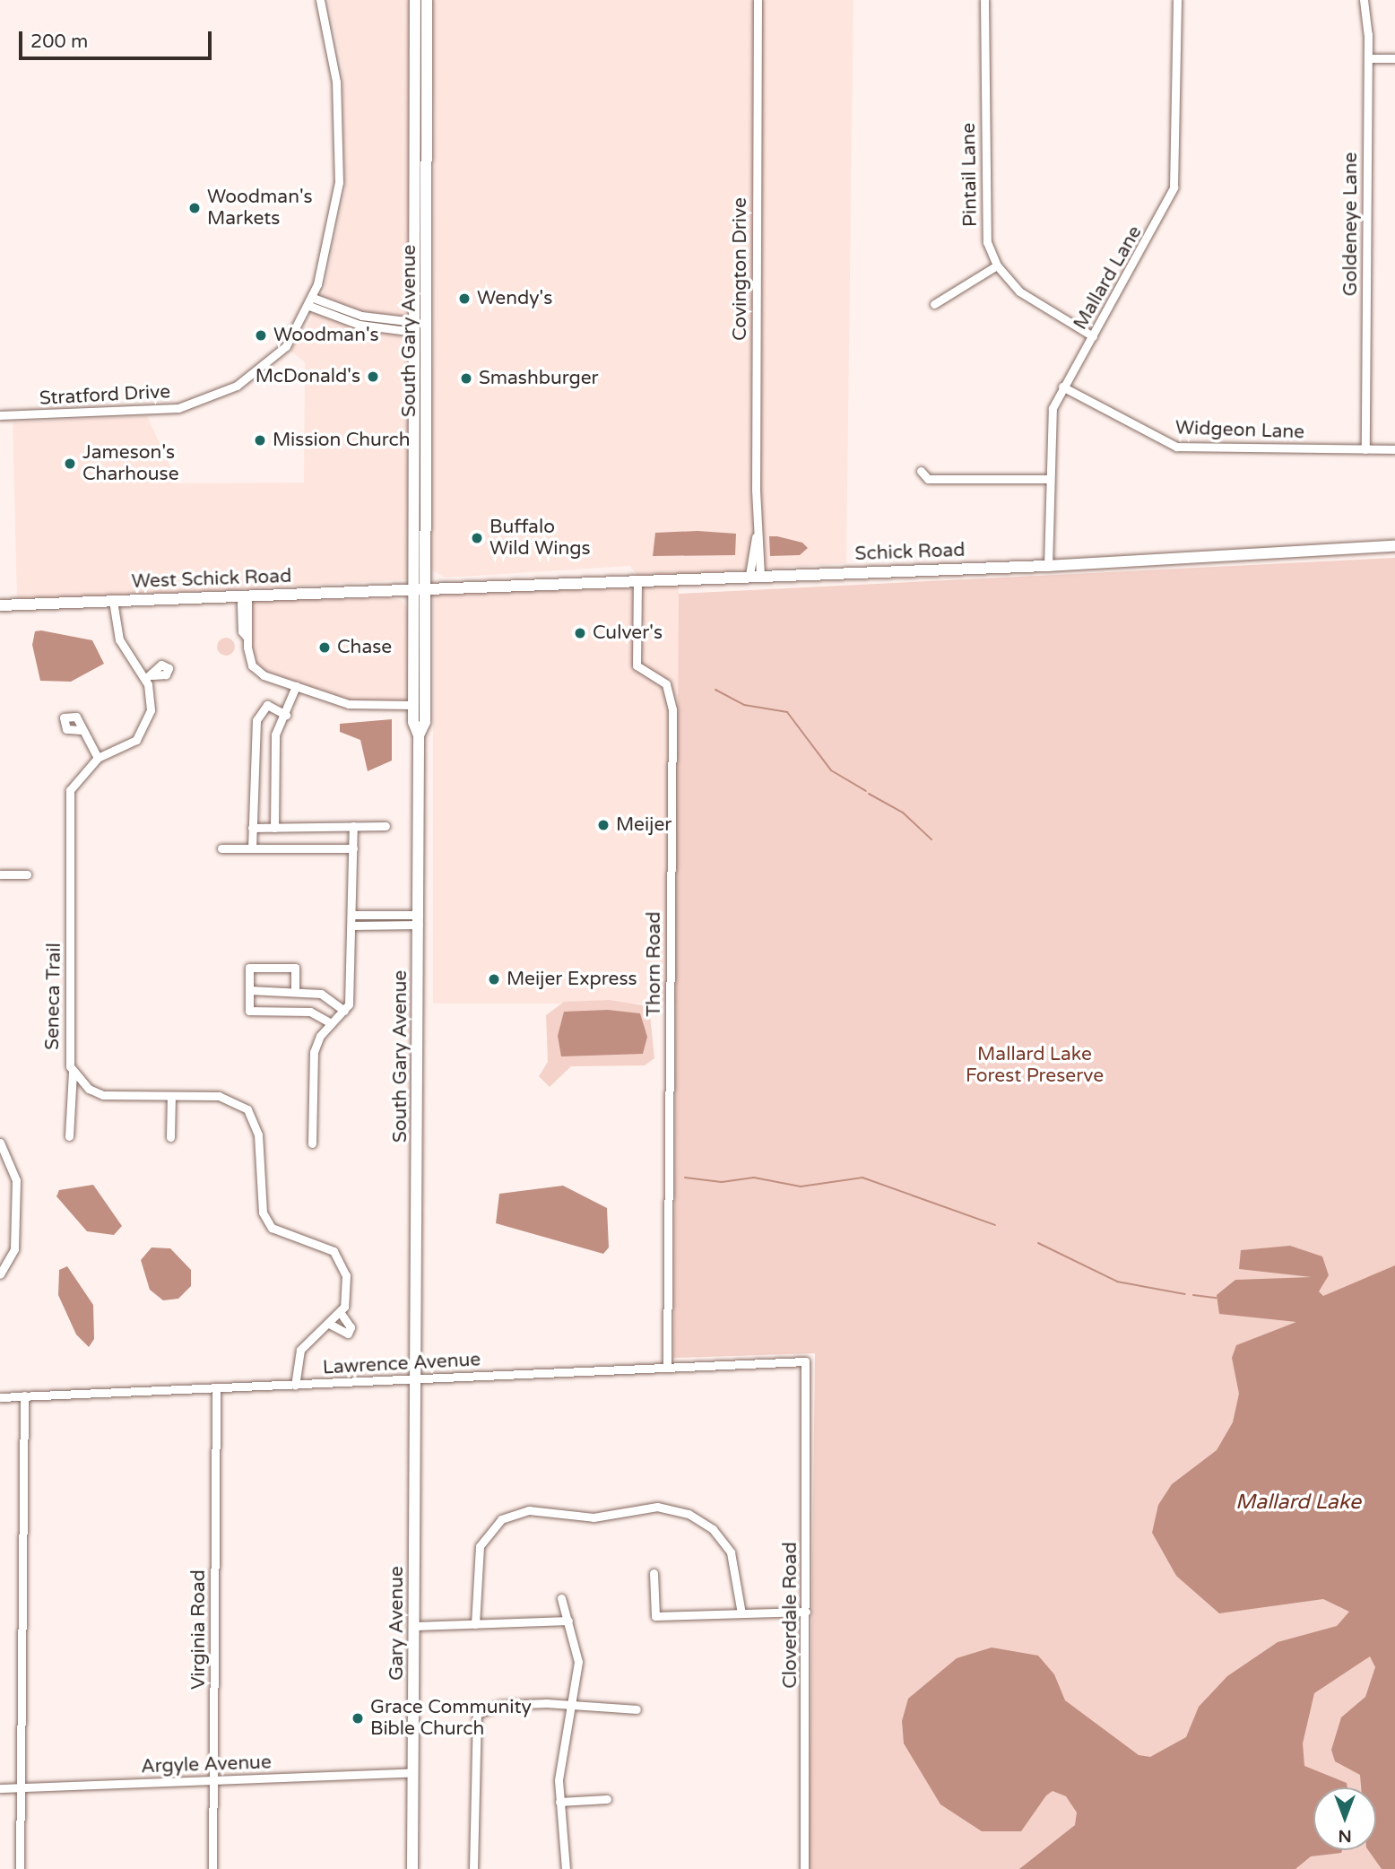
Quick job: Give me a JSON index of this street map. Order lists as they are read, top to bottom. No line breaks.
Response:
{"streets":{"main road":["South Gary Avenue","Schick Road","West Schick Road","Gary Avenue"],"street":["Pintail Lane","Goldeneye Lane","Covington Drive","Mallard Lane","Stratford Drive","Widgeon Lane","Thorn Road","Seneca Trail","Lawrence Avenue","Cloverdale Road","Virginia Road","Argyle Avenue"]},"crossings":[["Pintail Lane","Mallard Lane"],["Goldeneye Lane","Widgeon Lane"],["Covington Drive","Schick Road"],["Mallard Lane","Widgeon Lane"],["Mallard Lane","Schick Road"],["South Gary Avenue","Schick Road"],["South Gary Avenue","West Schick Road"],["South Gary Avenue","Lawrence Avenue"],["South Gary Avenue","Gary Avenue"],["Schick Road","West Schick Road"],["Schick Road","Thorn Road"],["West Schick Road","Seneca Trail"],["Thorn Road","Lawrence Avenue"],["Seneca Trail","Lawrence Avenue"],["Lawrence Avenue","Cloverdale Road"],["Lawrence Avenue","Gary Avenue"],["Lawrence Avenue","Virginia Road"],["Gary Avenue","Argyle Avenue"],["Virginia Road","Argyle Avenue"]],"water":["Mallard Lake"],"parks":["Mallard Lake Forest Preserve"],"places":["Woodman's Markets","Wendy's","Woodman's","McDonald's","Smashburger","Mission Church","Jameson's Charhouse","Buffalo Wild Wings","Culver's","Chase","Meijer","Meijer Express","Grace Community Bible Church"],"scale_bar":"200 m","north":"bottom"}
